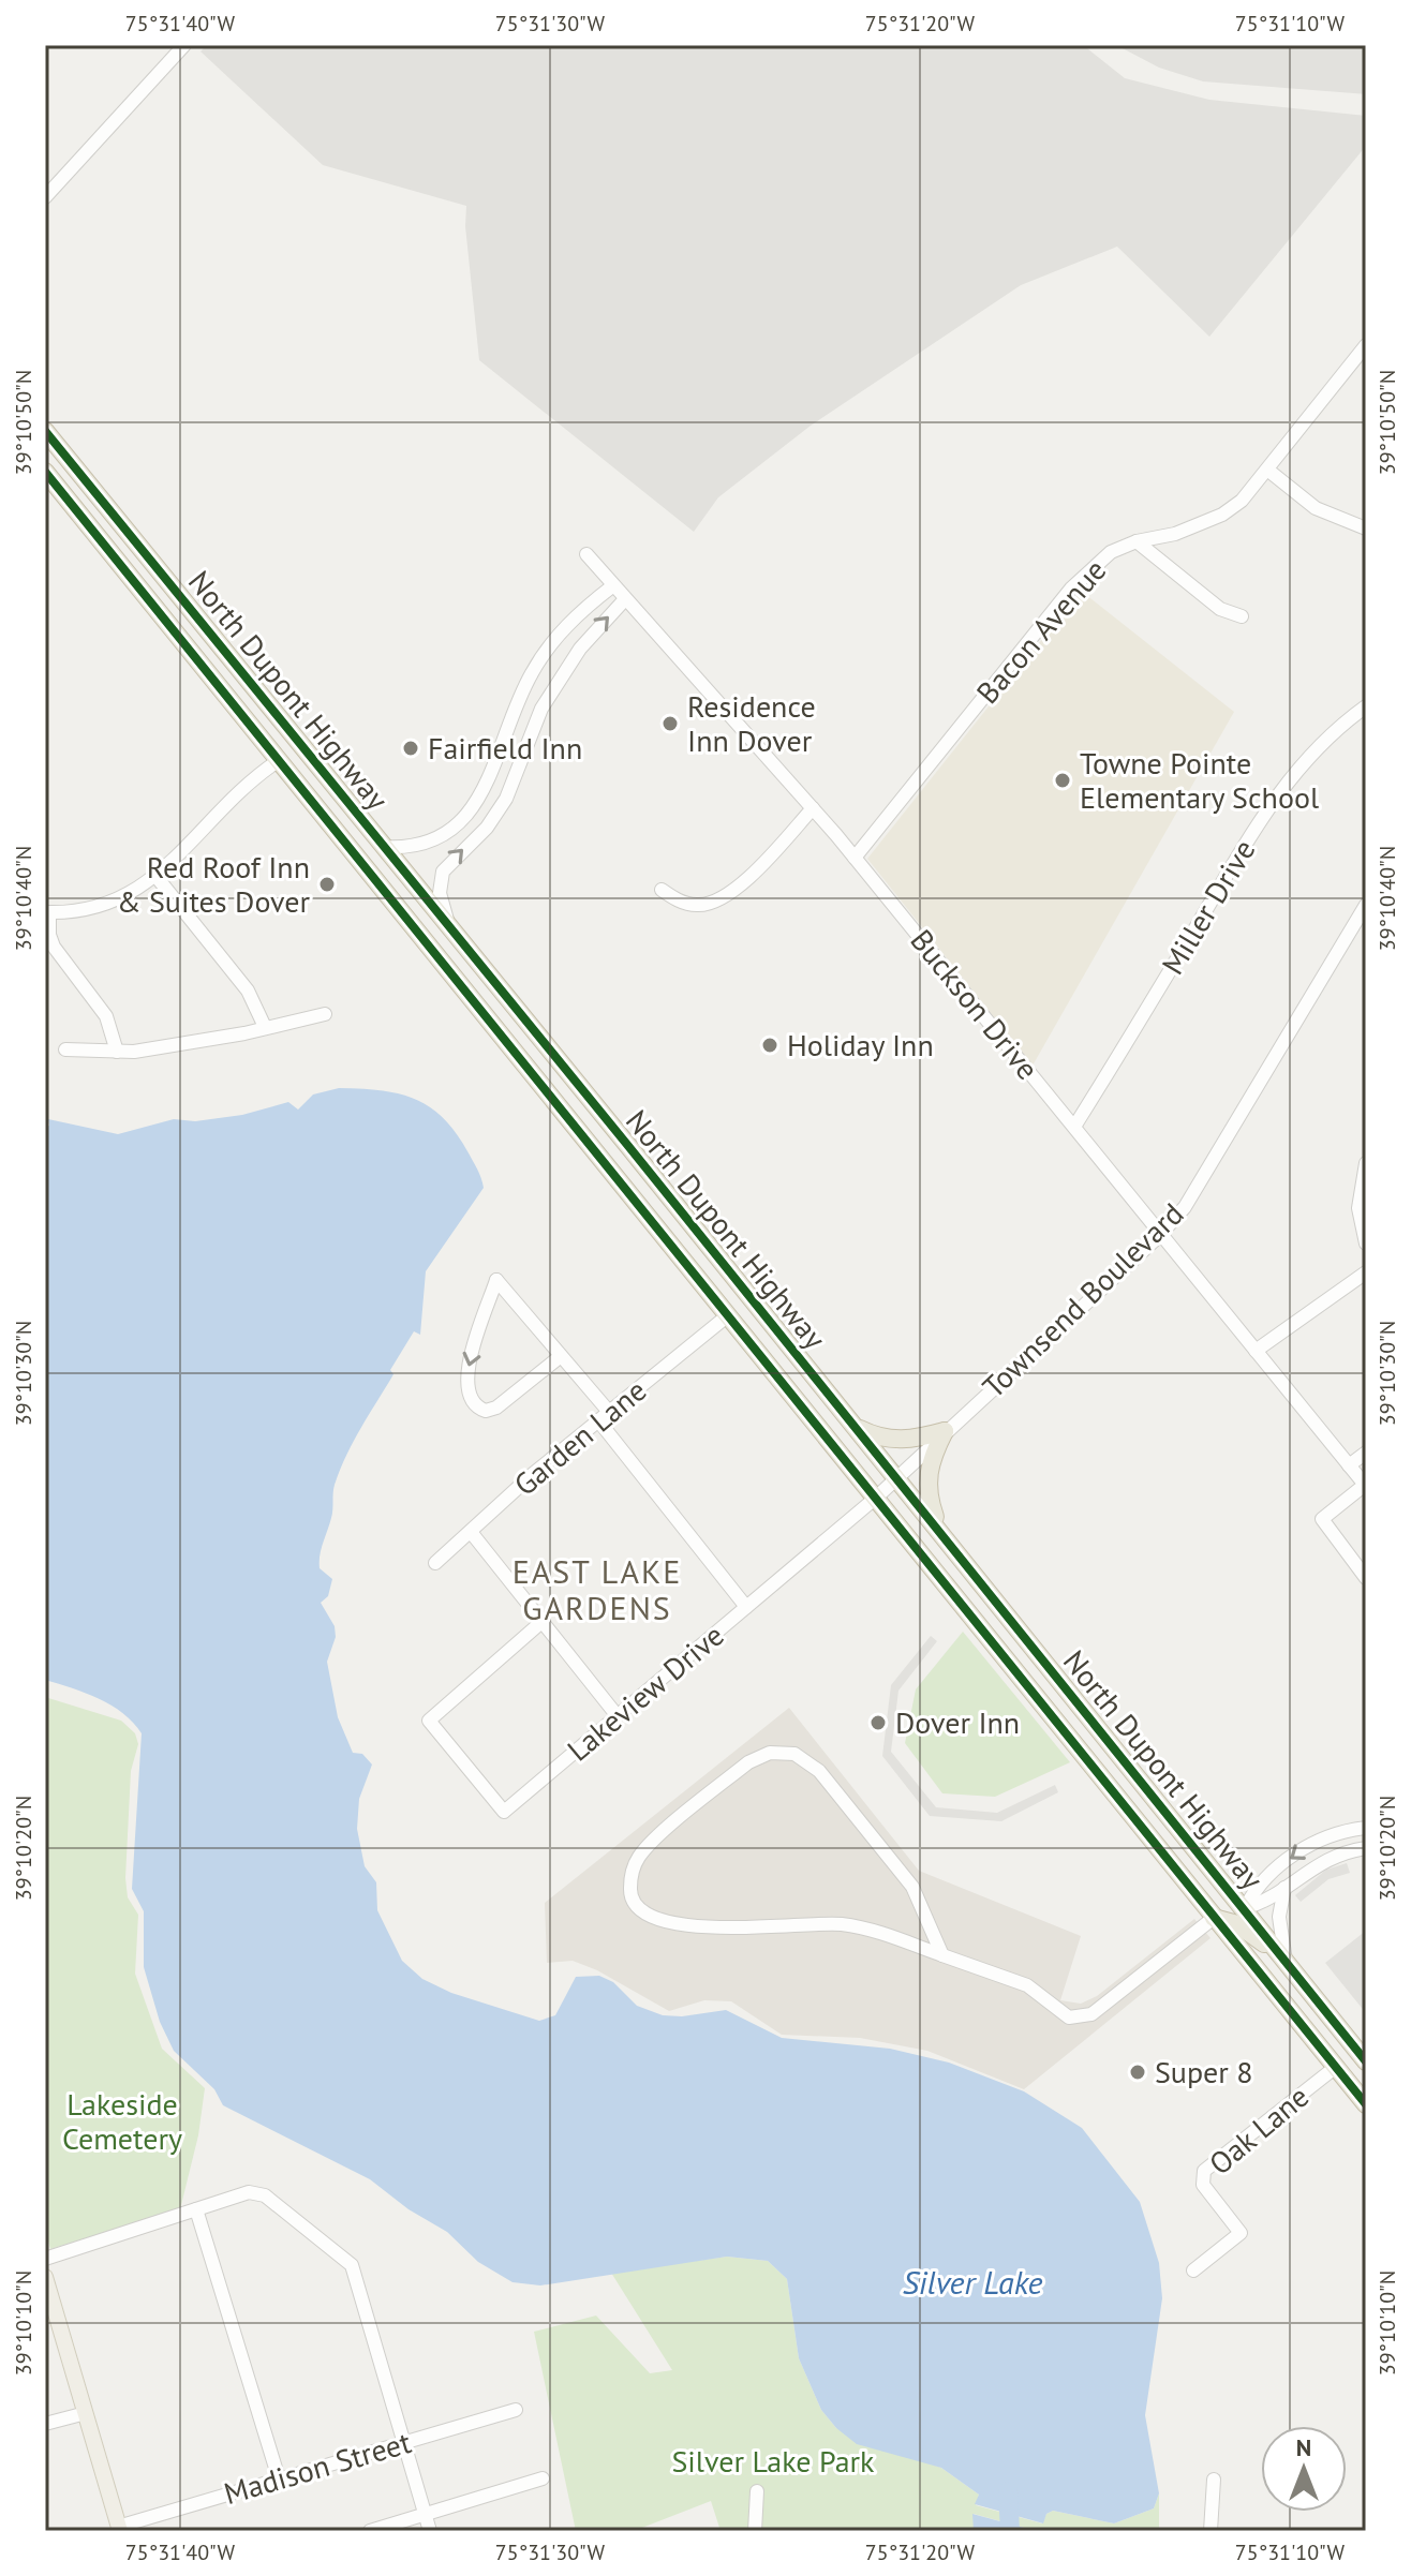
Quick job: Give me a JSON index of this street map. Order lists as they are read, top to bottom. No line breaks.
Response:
{"streets":{"highway":["North Dupont Highway"],"street":["Bacon Avenue","Miller Drive","Buckson Drive","Townsend Boulevard","Garden Lane","Lakeview Drive","Oak Lane","Madison Street"]},"crossings":[["Bacon Avenue","Buckson Drive"],["North Dupont Highway","Townsend Boulevard"],["North Dupont Highway","Garden Lane"],["North Dupont Highway","Lakeview Drive"],["North Dupont Highway","Oak Lane"],["Miller Drive","Buckson Drive"],["Buckson Drive","Townsend Boulevard"],["Townsend Boulevard","Lakeview Drive"]],"districts":["EAST LAKE GARDENS"],"water":["Silver Lake"],"parks":["Lakeside Cemetery","Silver Lake Park"],"places":["Residence Inn Dover","Fairfield Inn","Towne Pointe Elementary School","Red Roof Inn & Suites Dover","Holiday Inn","Dover Inn","Super 8"],"north":"top","coordinates":["75°31'40\"W","75°31'30\"W","75°31'20\"W","75°31'10\"W","39°10'50\"N","39°10'40\"N","39°10'30\"N","39°10'20\"N","39°10'10\"N"]}
